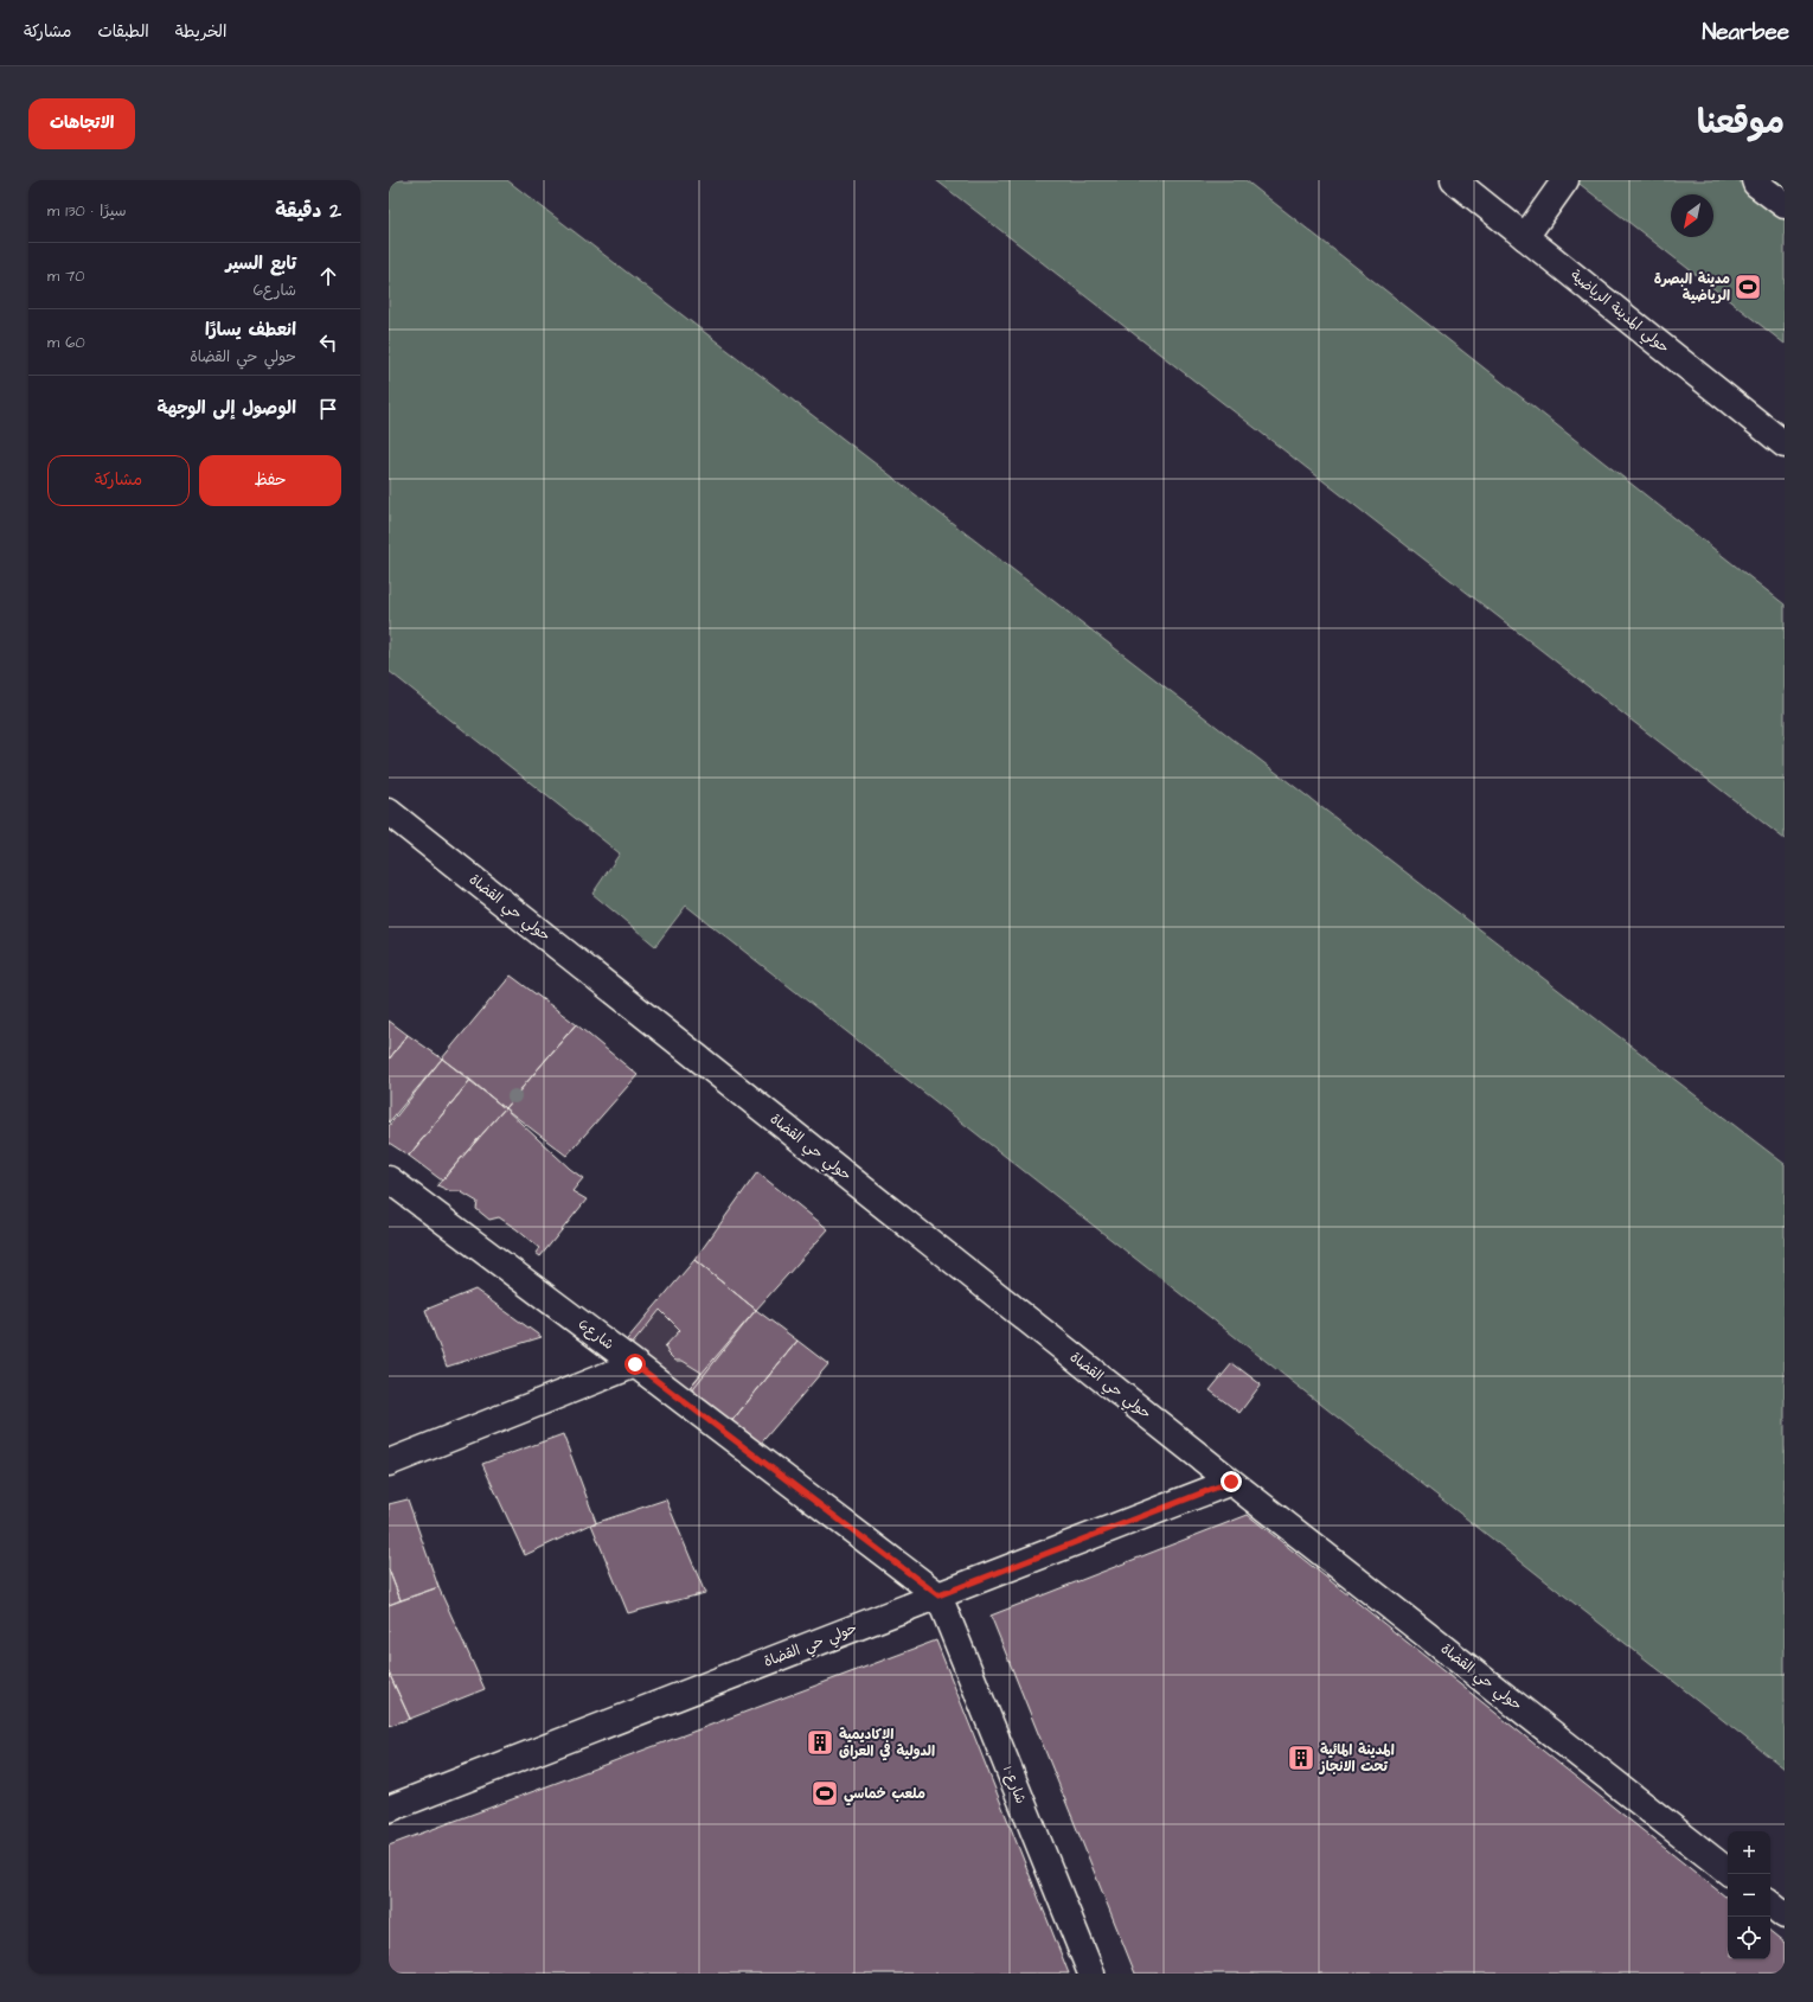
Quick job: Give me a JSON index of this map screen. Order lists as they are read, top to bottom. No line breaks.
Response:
{"streets":{"street":["حولي المدينة الرياضية","حولي حي القضاة","شارع6","شارع 1"]},"crossings":[["حولي حي القضاة","شارع6"],["حولي حي القضاة","شارع 1"],["شارع6","شارع 1"]],"places":{"sports":["مدينة البصرة الرياضية","ملعب خماسي"],"building":["الاكاديمية الدولية في العراق","المدينة المائية تحت الانجاز"]},"north":"bottom left","page":{"header":"Nearbee","nav":["الخريطة","الطبقات","مشاركة"],"title":"موقعنا","buttons":["الاتجاهات",["حفظ","مشاركة"]],"heading":["2 دقيقة","سيرًا · 130 m"],"list":[["تابع السير","شارع6","70 m"],["انعطف يسارًا","حولي حي القضاة","60 m"],"الوصول إلى الوجهة"],"map_buttons":["+","−"]}}
